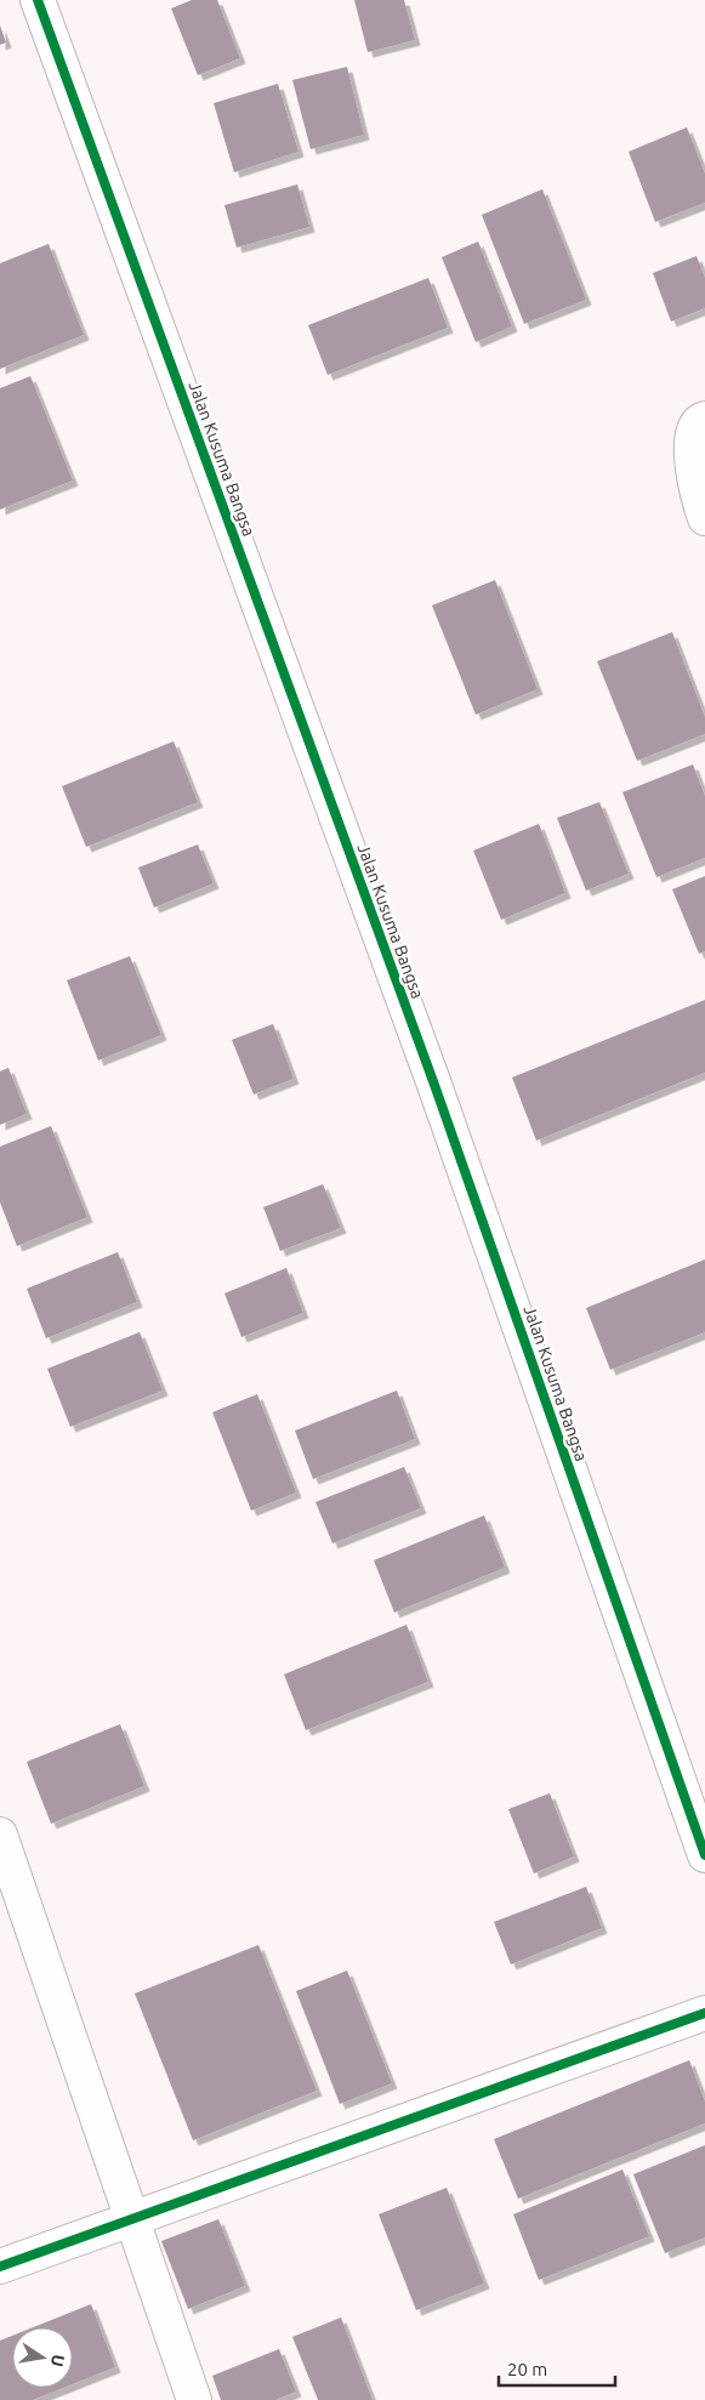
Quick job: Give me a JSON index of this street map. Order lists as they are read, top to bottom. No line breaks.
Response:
{"streets":{"street":["Jalan Kusuma Bangsa"]},"scale_bar":"20 m","north":"right"}
